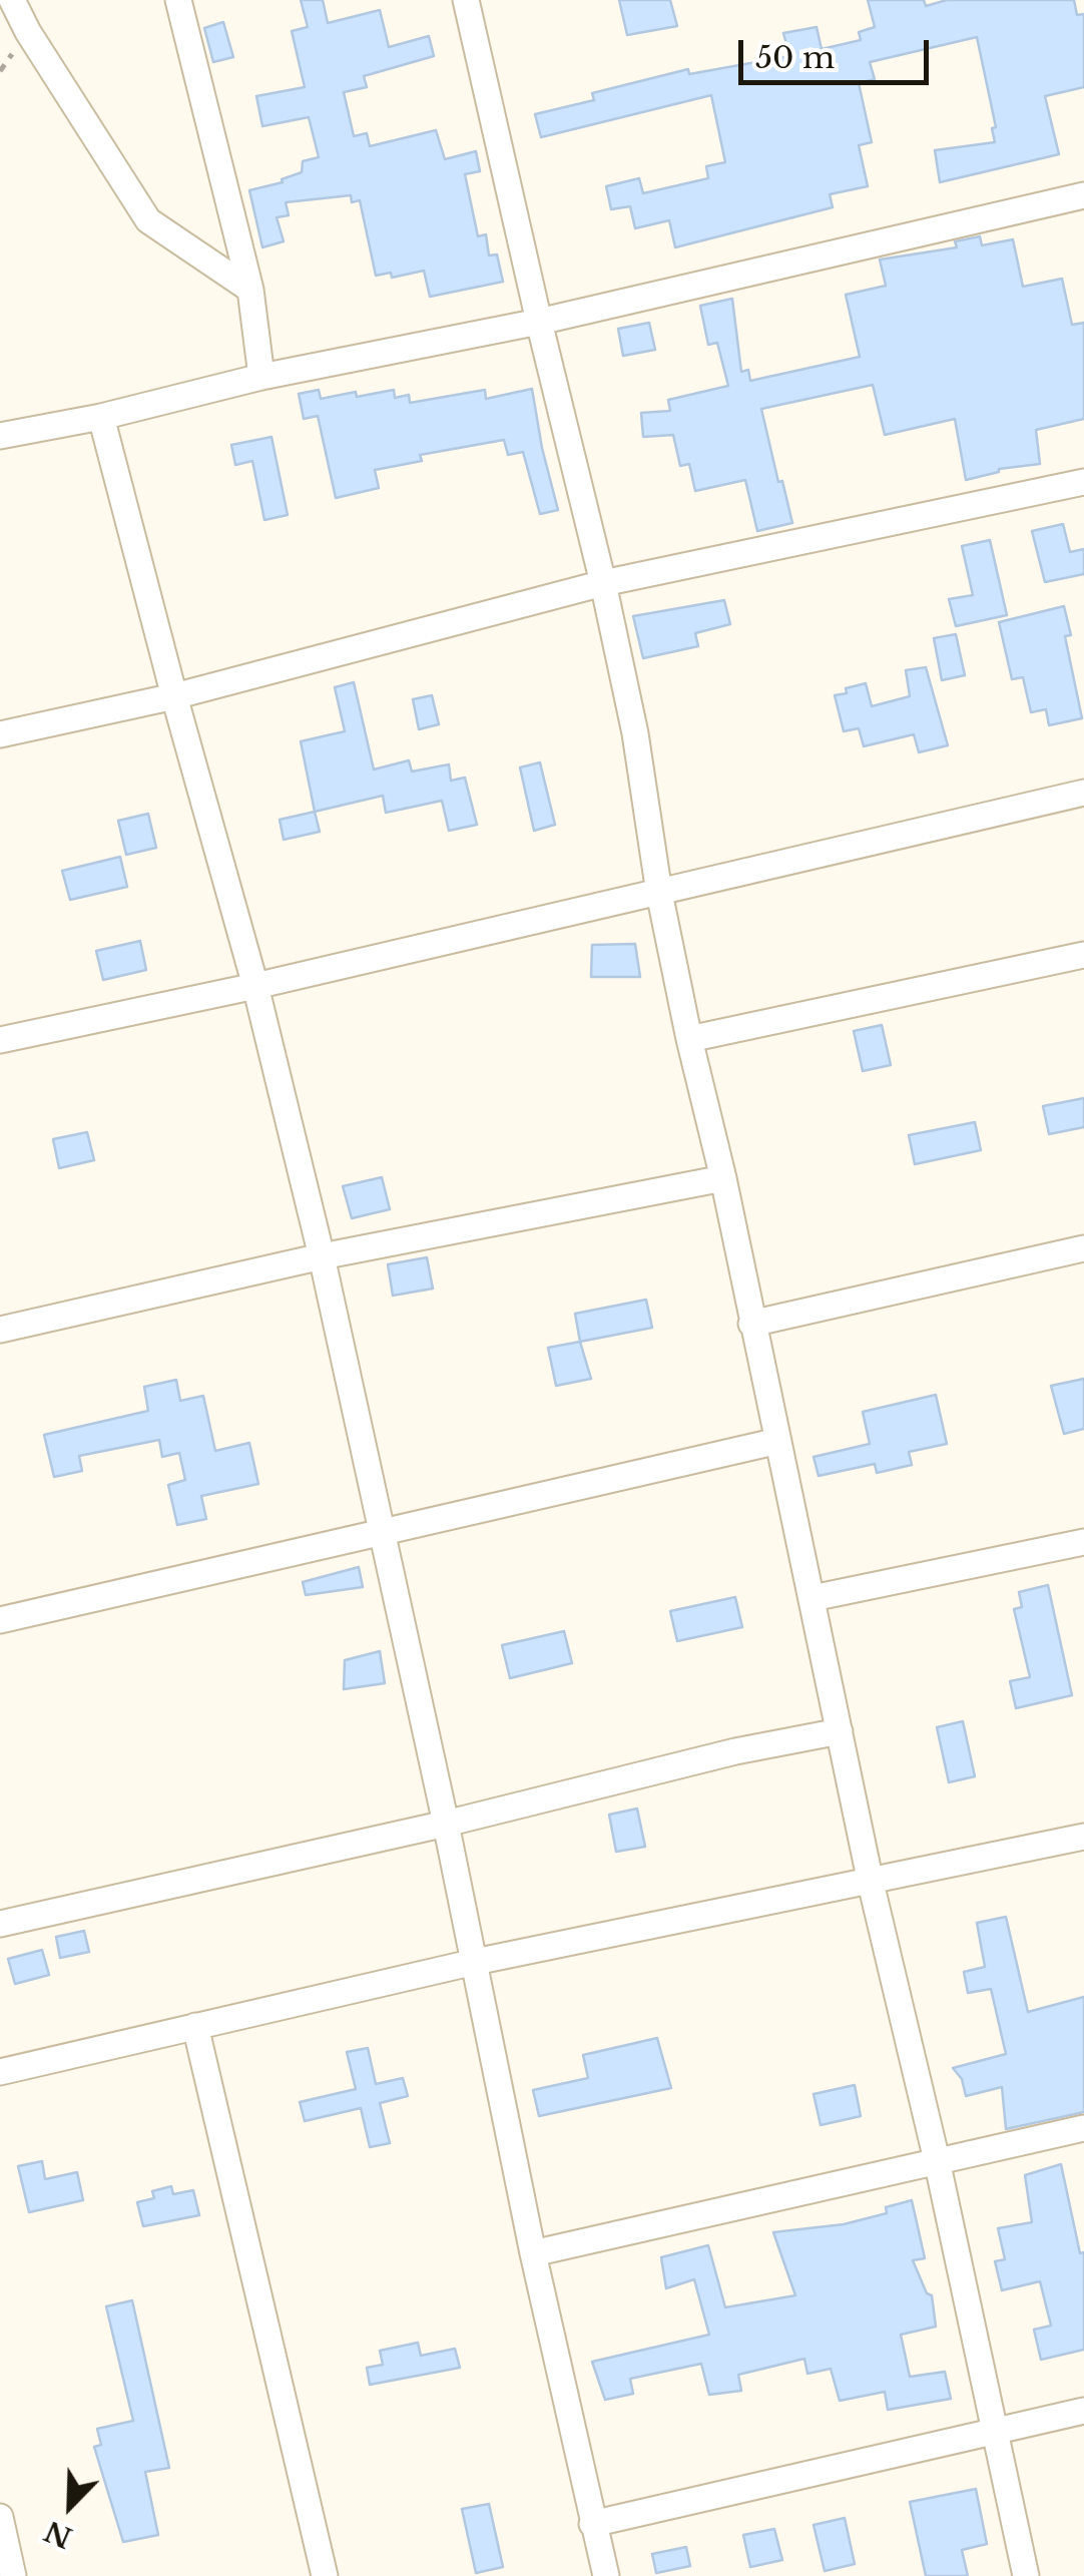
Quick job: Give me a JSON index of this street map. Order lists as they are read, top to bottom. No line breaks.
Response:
{"scale_bar":"50 m","north":"bottom left"}
